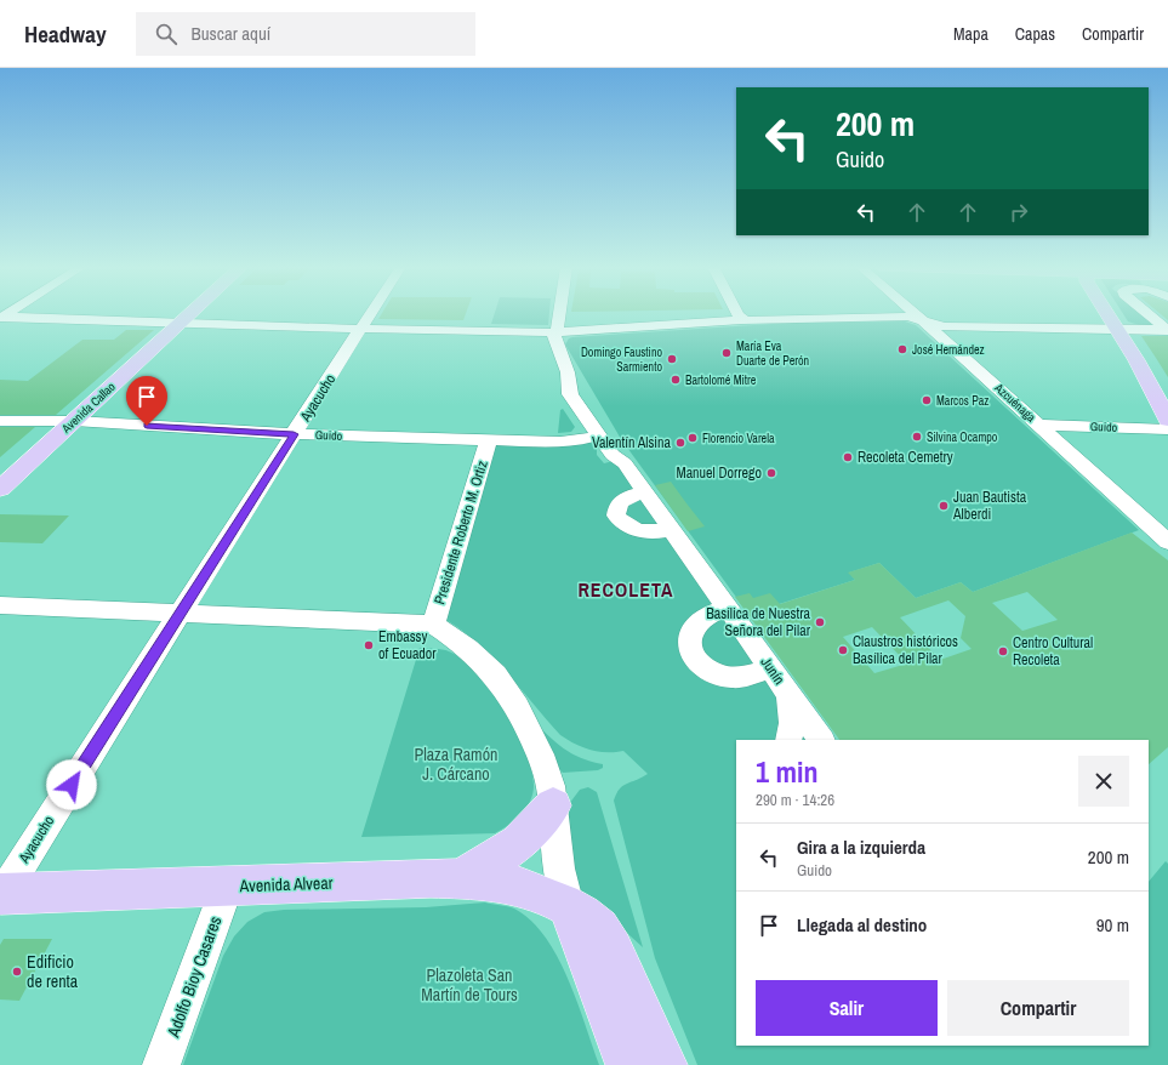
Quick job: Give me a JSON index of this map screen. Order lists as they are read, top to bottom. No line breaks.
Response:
{"streets":{"main road":["Avenida Callao","Avenida Alvear"],"street":["Ayacucho","Azcuénaga","Guido","Presidente Roberto M. Ortiz","Junín","Adolfo Bioy Casares"]},"crossings":[["Ayacucho","Guido"],["Ayacucho","Avenida Alvear"],["Azcuénaga","Guido"],["Avenida Callao","Guido"],["Guido","Presidente Roberto M. Ortiz"],["Guido","Junín"],["Avenida Alvear","Adolfo Bioy Casares"]],"districts":["RECOLETA"],"parks":["Plaza Ramón J. Cárcano","Plazoleta San Martín de Tours"],"places":["José Hernández","María Eva Duarte de Perón","Domingo Faustino Sarmiento","Bartolomé Mitre","Marcos Paz","Silvina Ocampo","Florencio Varela","Valentín Alsina","Recoleta Cemetry","Manuel Dorrego","Juan Bautista Alberdi","Basílica de Nuestra Señora del Pilar","Embassy of Ecuador","Claustros históricos Basílica del Pilar","Centro Cultural Recoleta","Edificio de renta"],"page":{"header":"Headway","search":"Buscar aquí","nav":["Mapa","Capas","Compartir"],"turn":["200 m","Guido"],"heading":["1 min","290 m · 14:26"],"list":[{"name":"Gira a la izquierda","note":"Guido","value":"200 m"},{"name":"Llegada al destino","value":"90 m"}],"buttons":["Salir","Compartir"]}}
